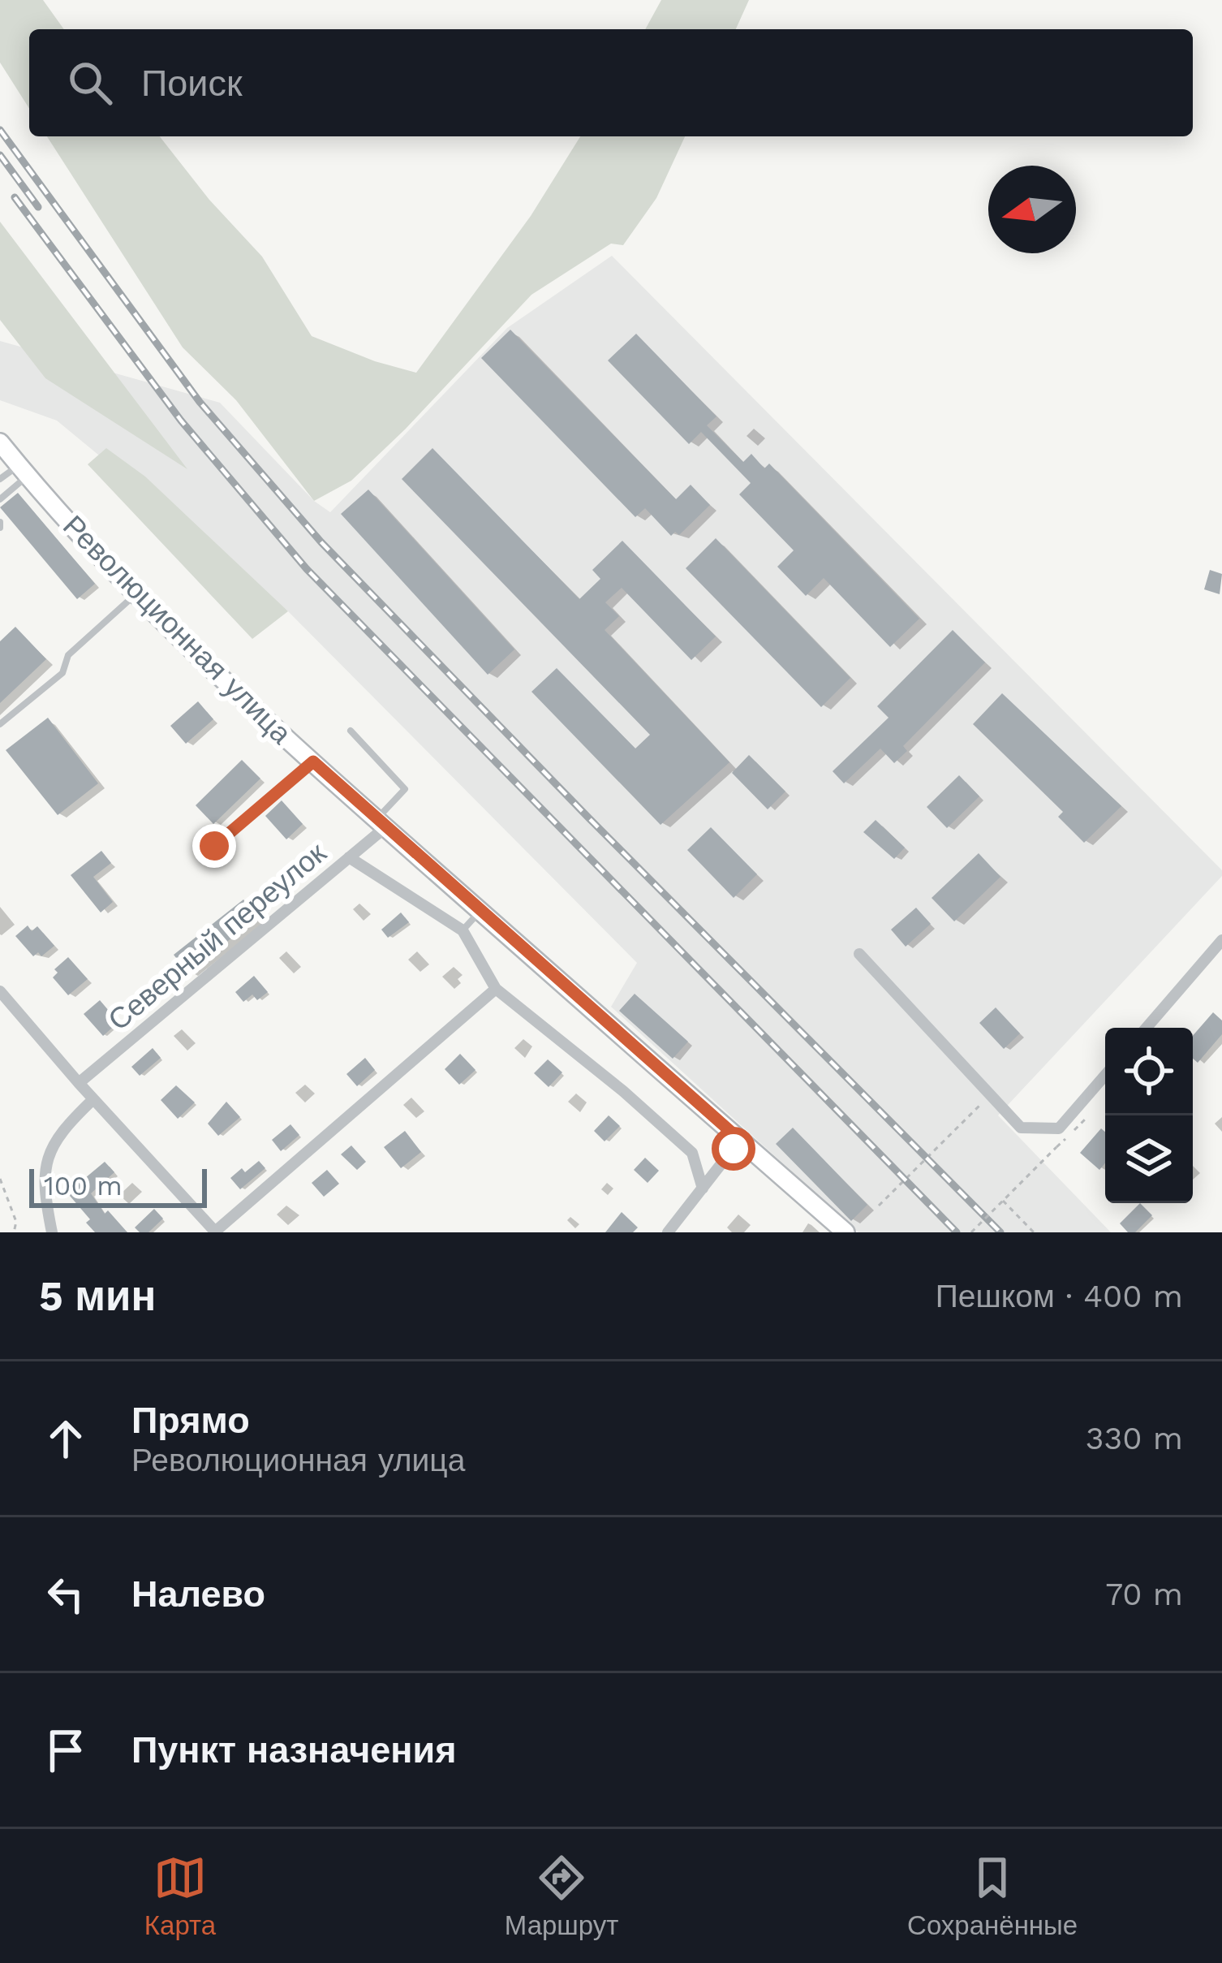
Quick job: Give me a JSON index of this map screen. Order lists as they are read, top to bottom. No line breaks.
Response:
{"streets":{"main road":["Революционная улица"],"street":["Северный переулок"]},"crossings":[["Революционная улица","Северный переулок"]],"scale_bar":"100 m","north":"left","page":{"search":"Поиск","scale":"100 m","heading":["5 мин","Пешком · 400 m"],"list":[["Прямо","Революционная улица","330 m"],["Налево","70 m"],"Пункт назначения"],"nav":["Карта","Маршрут","Сохранённые"]}}
